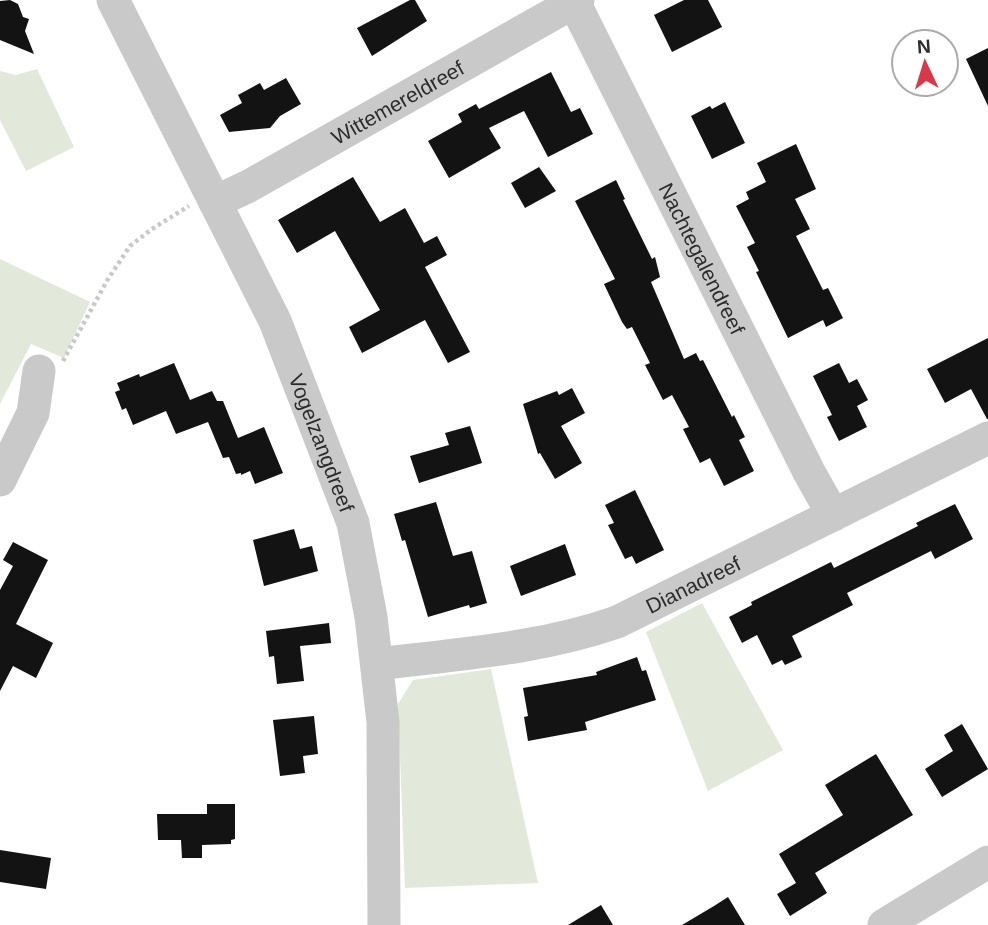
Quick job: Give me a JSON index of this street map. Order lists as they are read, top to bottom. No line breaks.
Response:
{"streets":{"street":["Wittemereldreef","Nachtegalendreef","Vogelzangdreef","Dianadreef"]},"crossings":[["Wittemereldreef","Nachtegalendreef"],["Wittemereldreef","Vogelzangdreef"],["Nachtegalendreef","Dianadreef"],["Vogelzangdreef","Dianadreef"]],"north":"top"}
